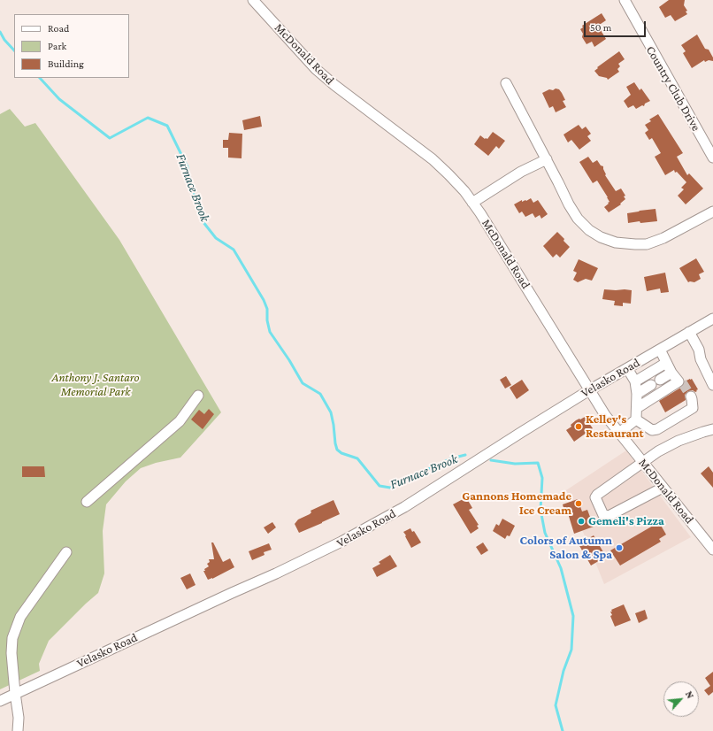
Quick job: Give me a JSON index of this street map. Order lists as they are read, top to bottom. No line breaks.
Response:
{"streets":{"street":["McDonald Road","Country Club Drive","Velasko Road"]},"crossings":[["McDonald Road","Velasko Road"]],"water":["Furnace Brook"],"parks":["Anthony J. Santaro Memorial Park"],"places":["Kelley's Restaurant","Gannons Homemade Ice Cream","Gemeli's Pizza","Colors of Autumn Salon & Spa"],"legend":["Road","Park","Building"],"scale_bar":"50 m","north":"top right"}
